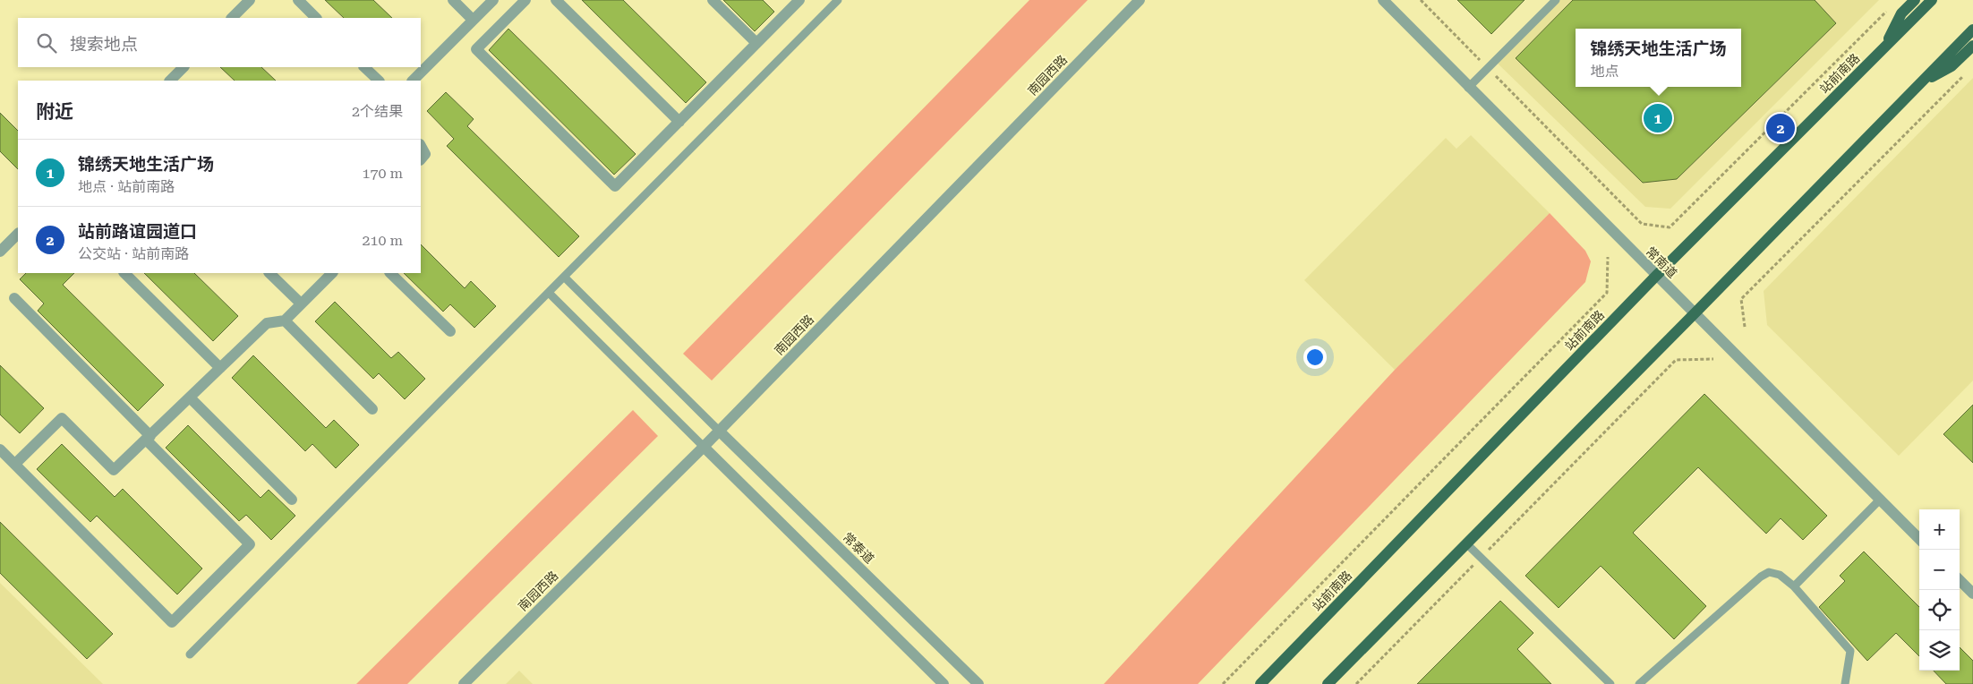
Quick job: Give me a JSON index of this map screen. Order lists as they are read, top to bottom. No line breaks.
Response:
{"streets":{"main road":["站前南路"],"street":["南园西路","常南道","常泰道"]},"crossings":[["站前南路","常南道"],["南园西路","常泰道"]],"page":{"search":"搜索地点","popup":["锦绣天地生活广场","地点"],"heading":["附近","2个结果"],"pins":["1","2"],"list":[{"mark":"1","name":"锦绣天地生活广场","note":"地点 · 站前南路","value":"170 m"},{"mark":"2","name":"站前路谊园道口","note":"公交站 · 站前南路","value":"210 m"}],"map_buttons":["+","−"]}}
